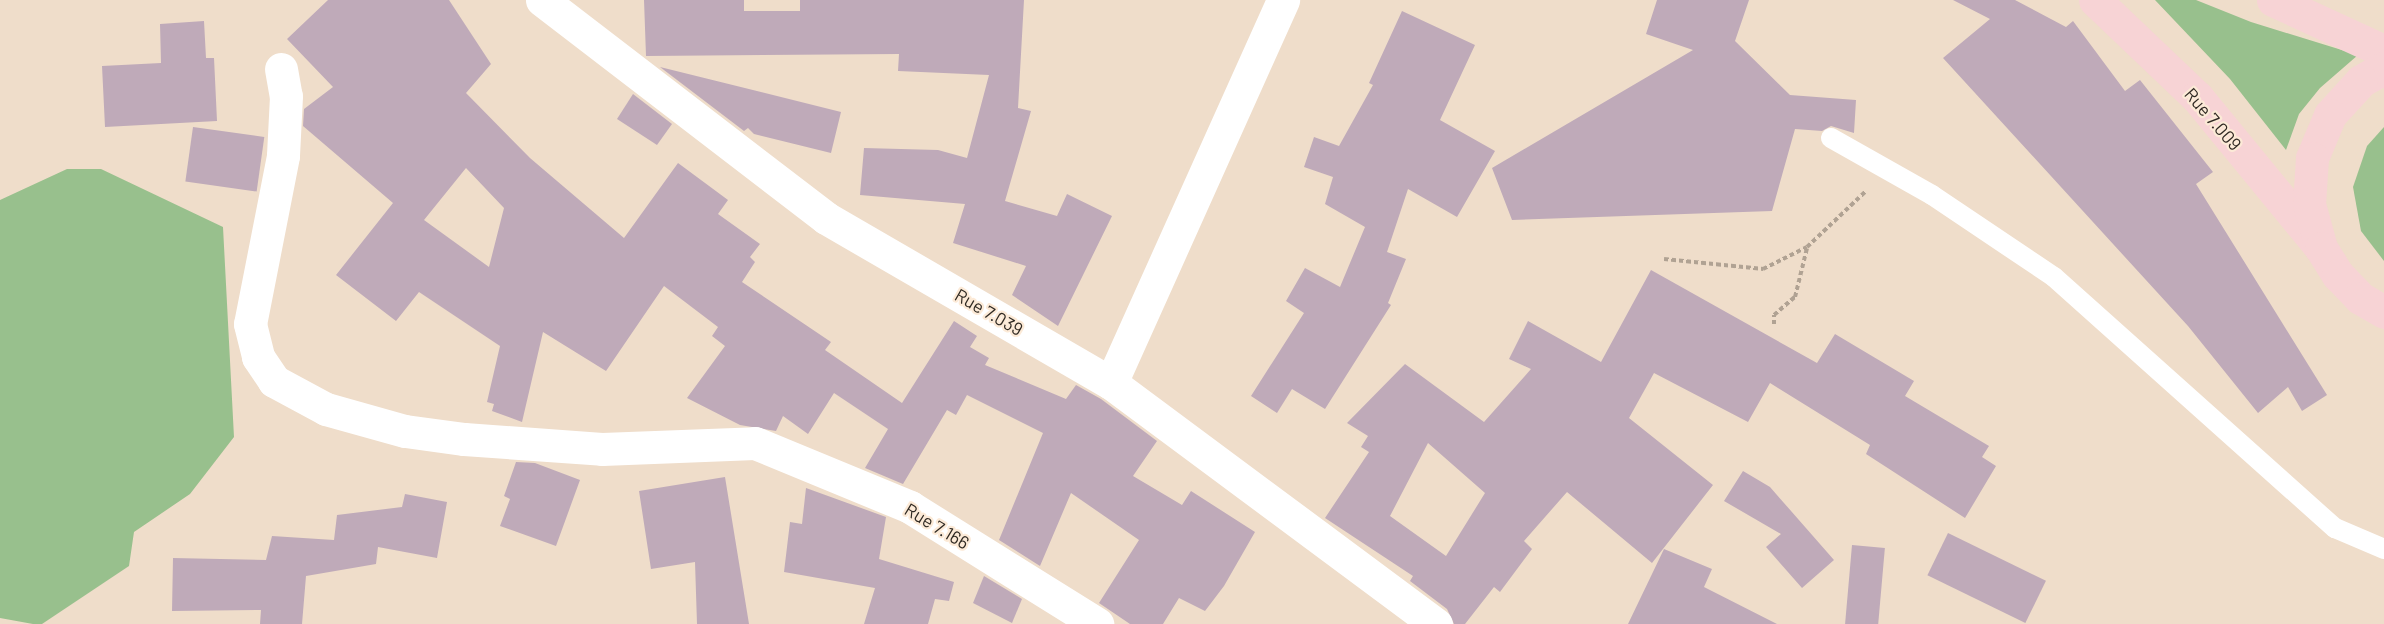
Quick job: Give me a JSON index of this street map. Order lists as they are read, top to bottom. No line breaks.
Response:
{"streets":{"main road":["Rue 7.009"],"street":["Rue 7.039","Rue 7.166"]}}
